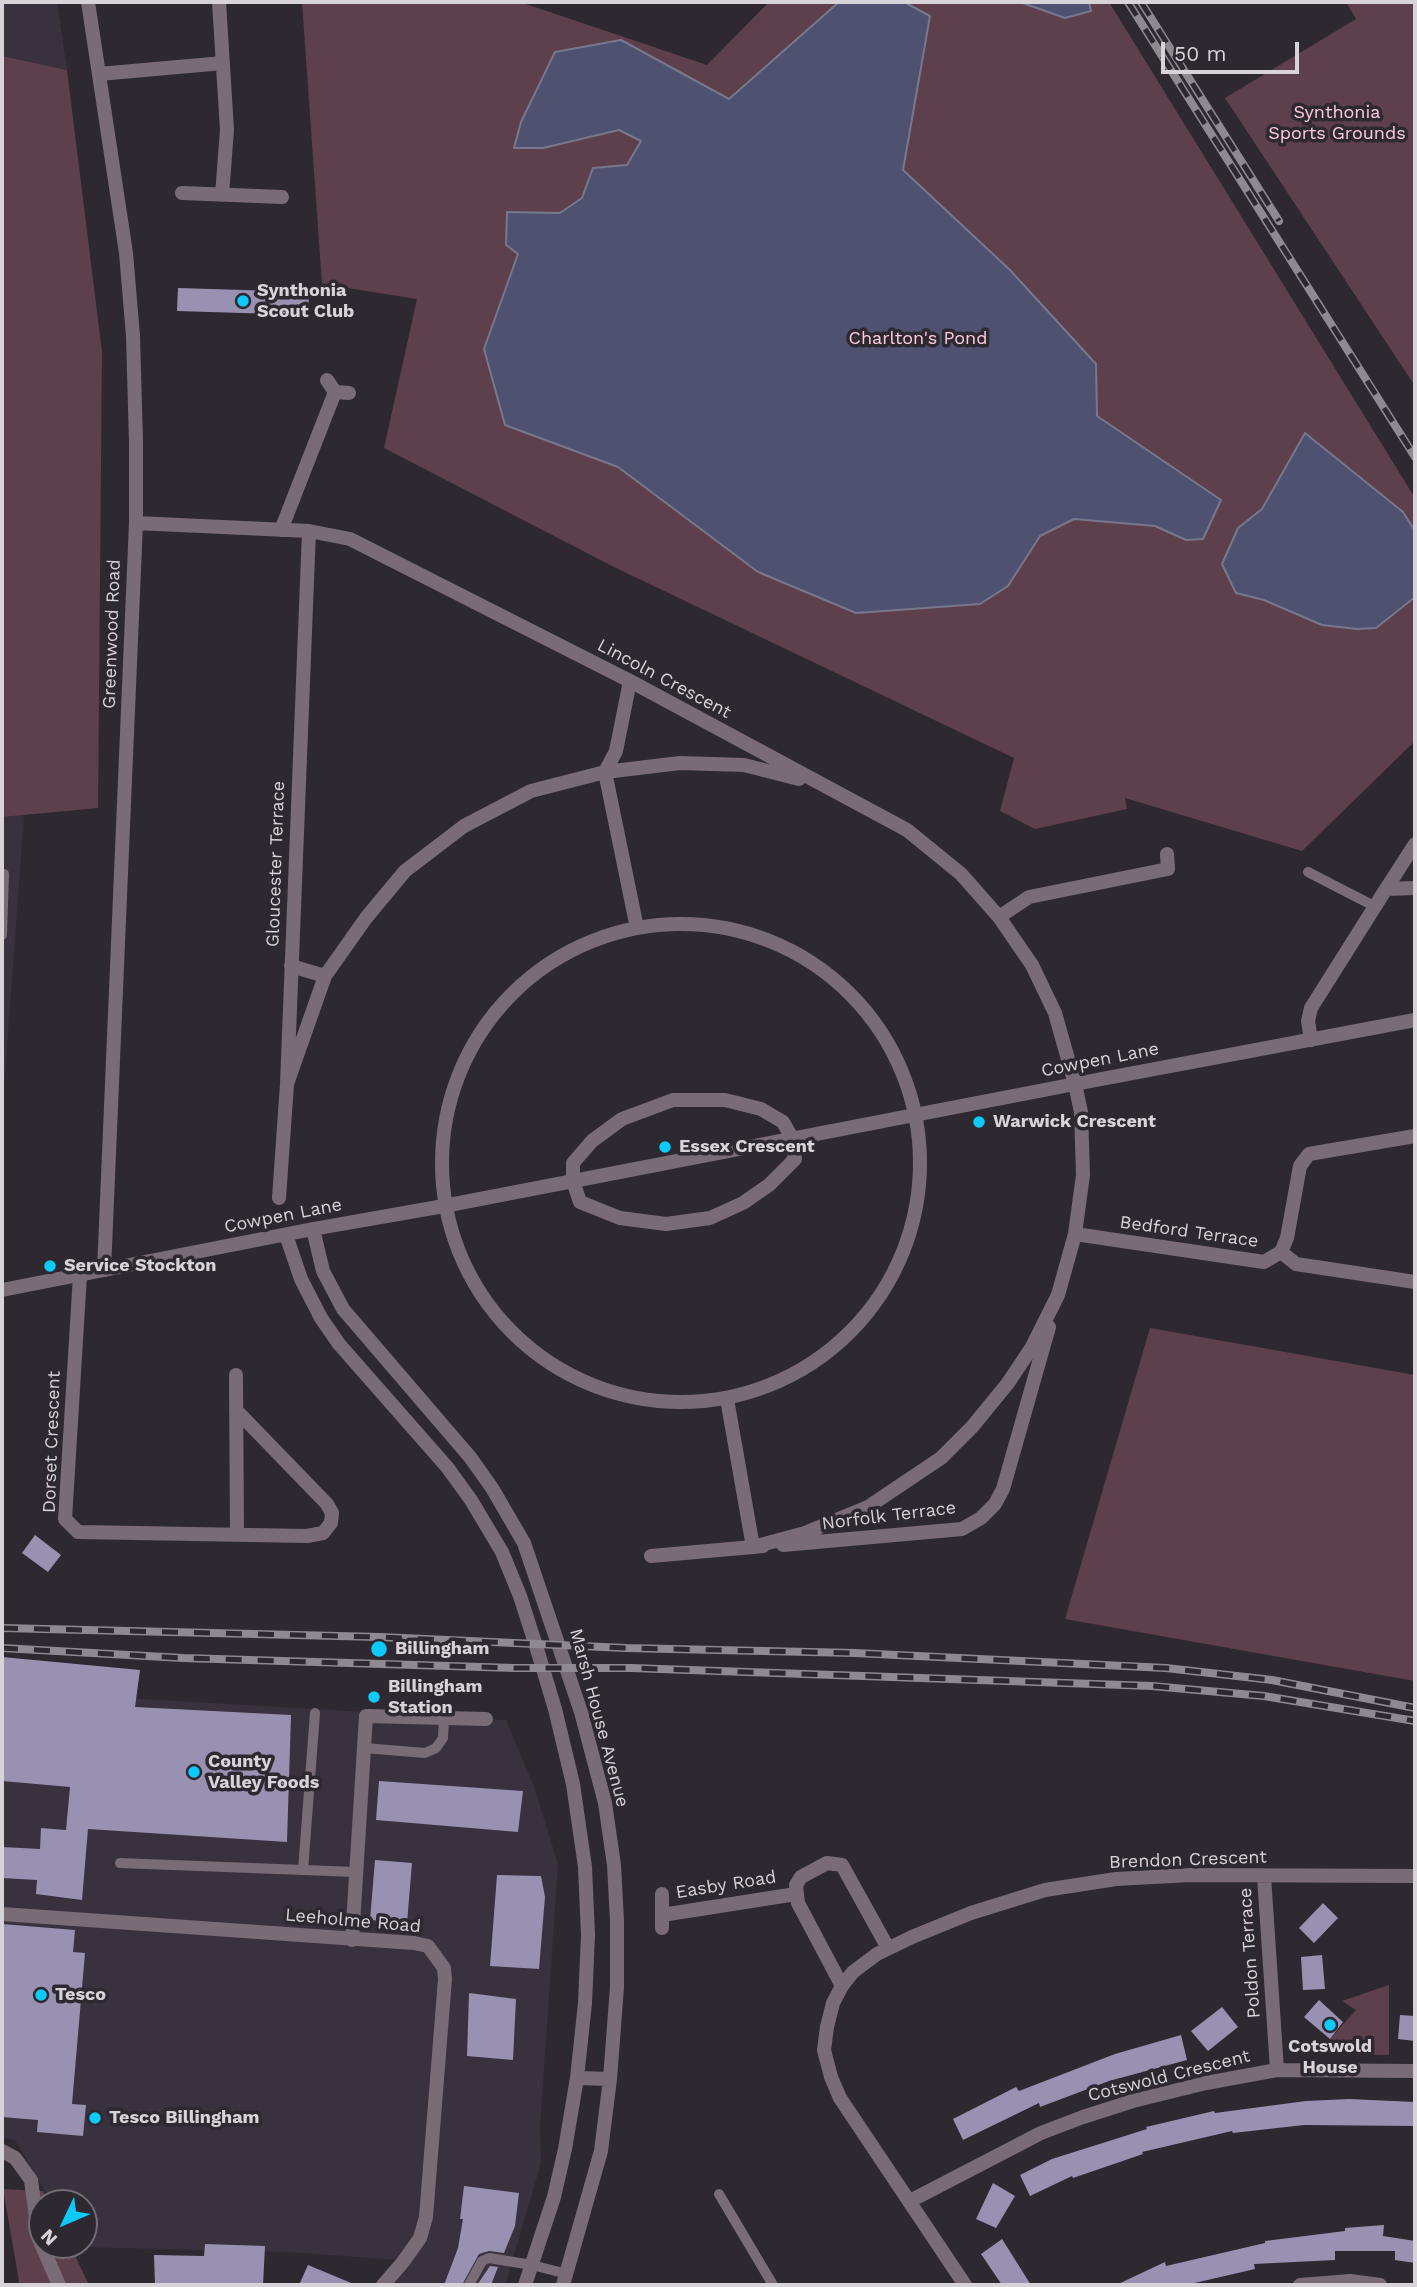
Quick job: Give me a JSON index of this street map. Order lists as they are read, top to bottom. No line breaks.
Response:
{"streets":{"street":["Greenwood Road","Lincoln Crescent","Gloucester Terrace","Cowpen Lane","Bedford Terrace","Dorset Crescent","Norfolk Terrace","Marsh House Avenue","Brendon Crescent","Easby Road","Leeholme Road","Poldon Terrace","Cotswold Crescent"]},"crossings":[["Greenwood Road","Lincoln Crescent"],["Greenwood Road","Cowpen Lane"],["Lincoln Crescent","Gloucester Terrace"],["Lincoln Crescent","Cowpen Lane"],["Cowpen Lane","Dorset Crescent"],["Cowpen Lane","Marsh House Avenue"],["Brendon Crescent","Poldon Terrace"],["Brendon Crescent","Cotswold Crescent"],["Poldon Terrace","Cotswold Crescent"]],"parks":["Synthonia Sports Grounds","Charlton's Pond"],"places":["Synthonia Scout Club","Warwick Crescent","Essex Crescent","Service Stockton","Billingham","Billingham Station","County Valley Foods","Tesco","Cotswold House","Tesco Billingham"],"scale_bar":"50 m","north":"bottom left"}
